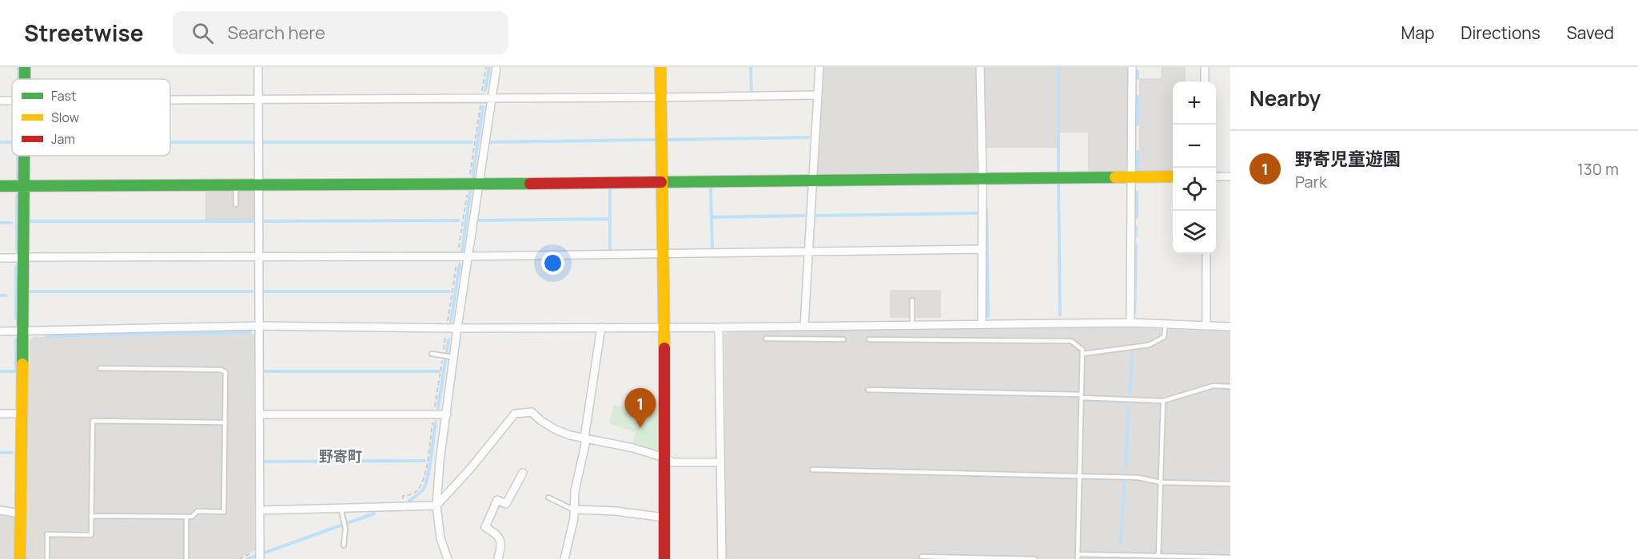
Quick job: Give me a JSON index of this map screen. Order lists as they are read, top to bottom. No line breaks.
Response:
{"districts":["野寄町"],"legend":["Fast","Slow","Jam"],"page":{"header":"Streetwise","search":"Search here","nav":["Map","Directions","Saved"],"heading":"Nearby","map_buttons":["+","−"],"list":[{"mark":"1","name":"野寄児童遊園","note":"Park","value":"130 m"}],"pins":"1"}}
